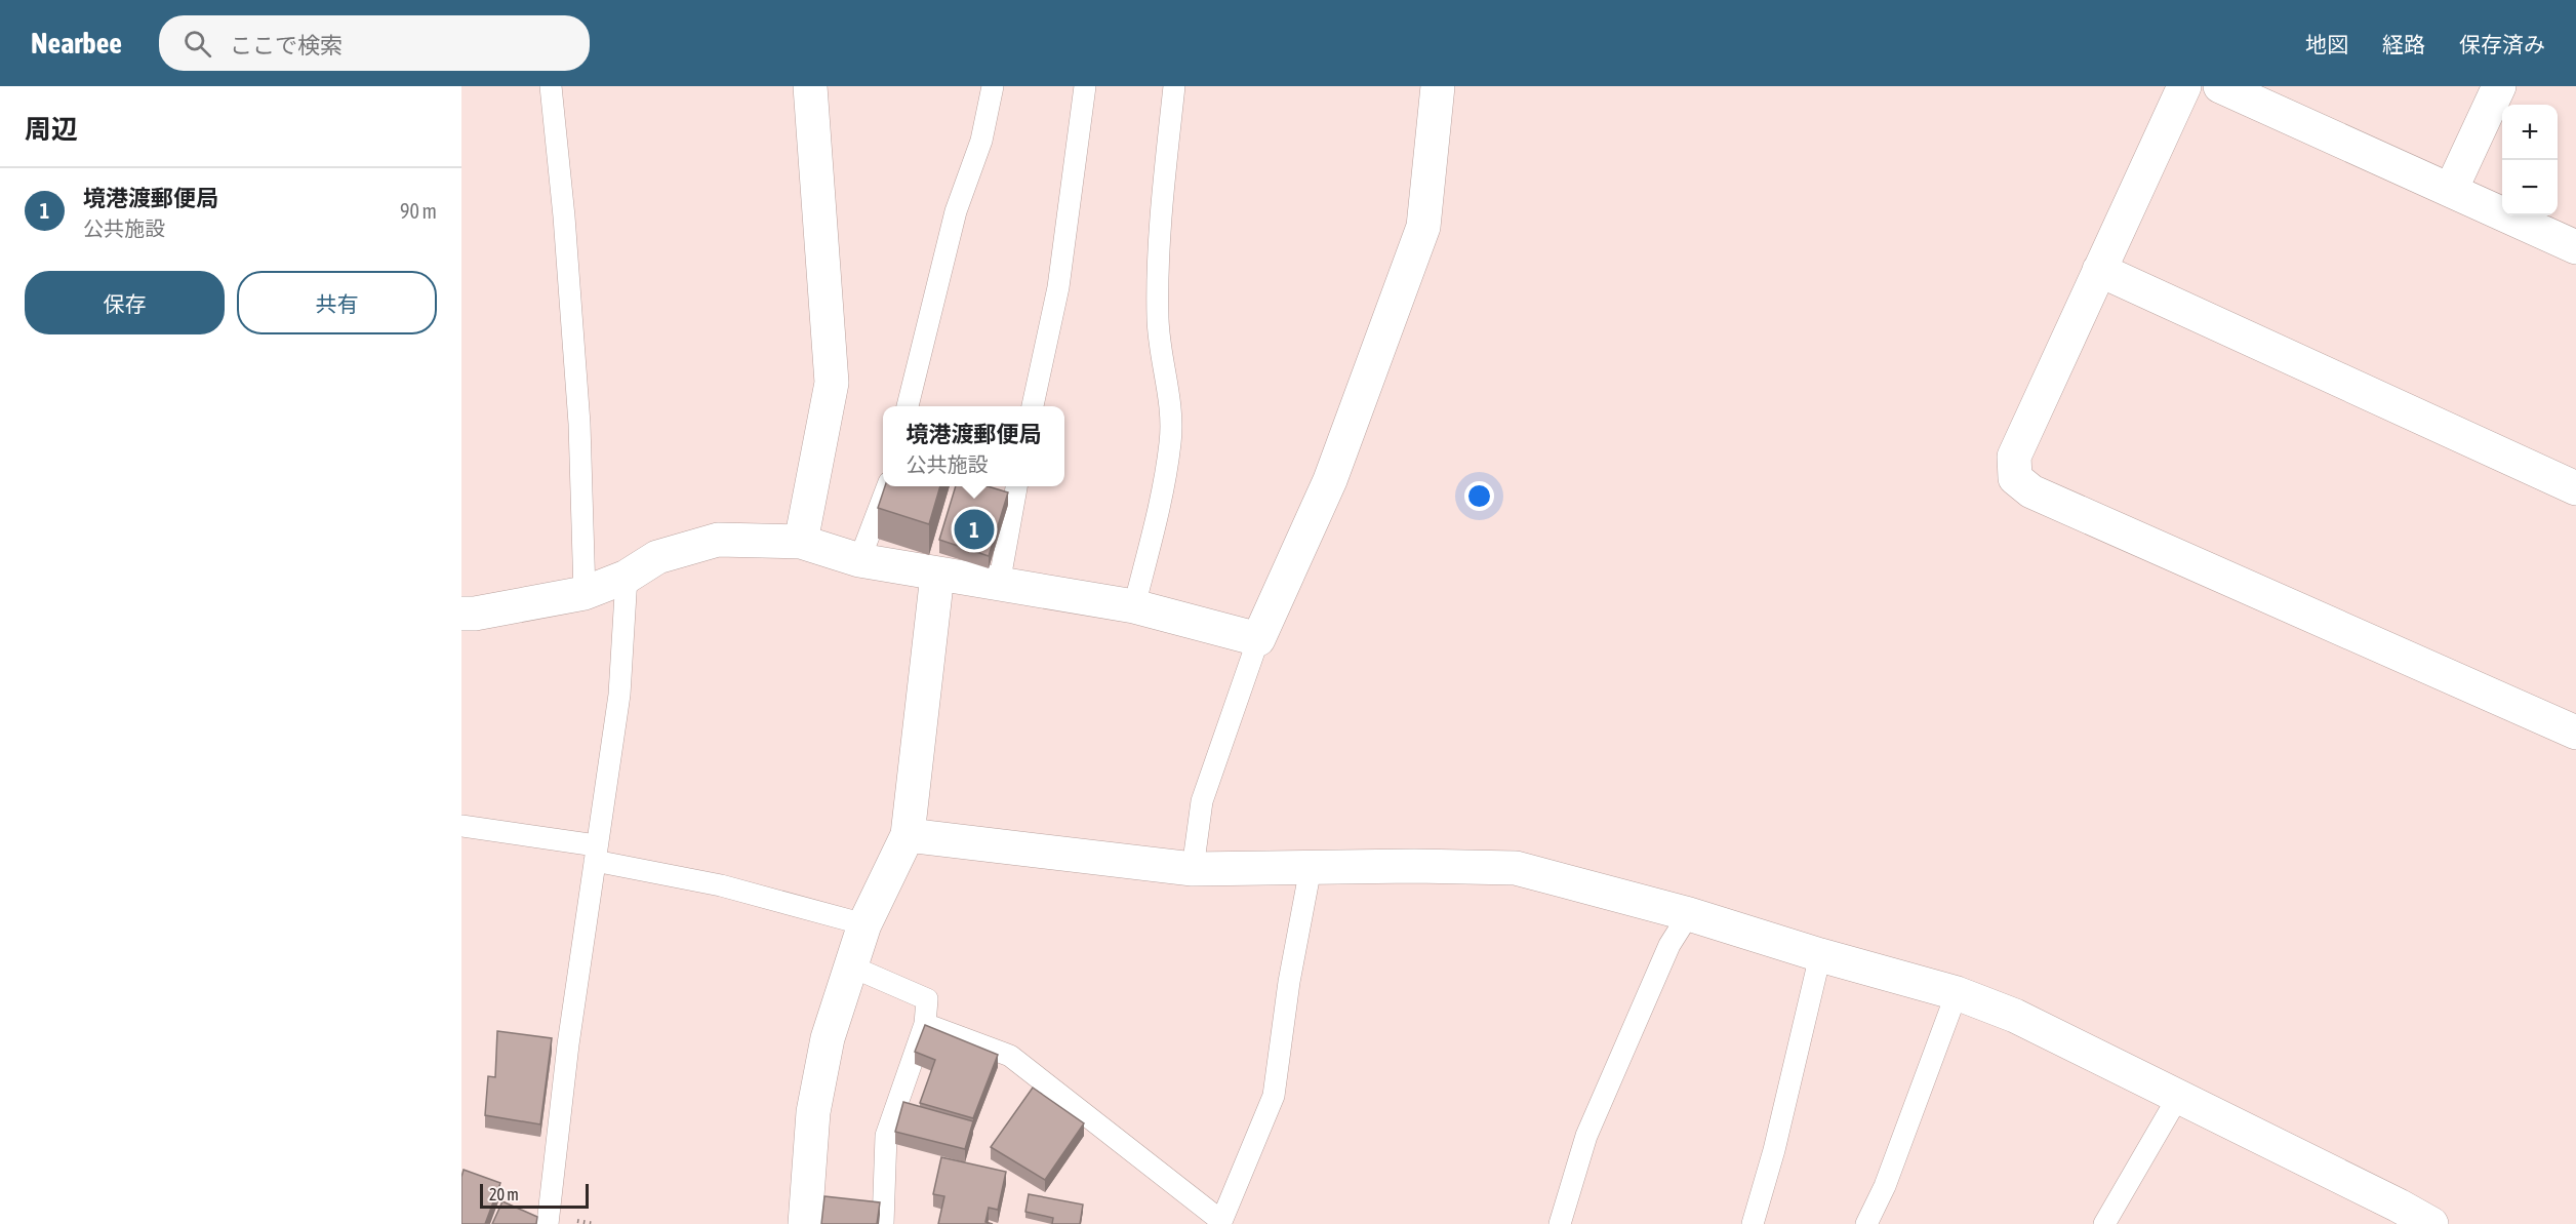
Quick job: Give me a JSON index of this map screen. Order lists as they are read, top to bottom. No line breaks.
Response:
{"scale_bar":"20 m","page":{"header":"Nearbee","search":"ここで検索","nav":["地図","経路","保存済み"],"heading":"周辺","map_buttons":["+","−"],"list":[{"mark":"1","name":"境港渡郵便局","note":"公共施設","value":"90 m"}],"buttons":["保存","共有"],"popup":["境港渡郵便局","公共施設"],"pins":"1","scale":"20 m"}}
